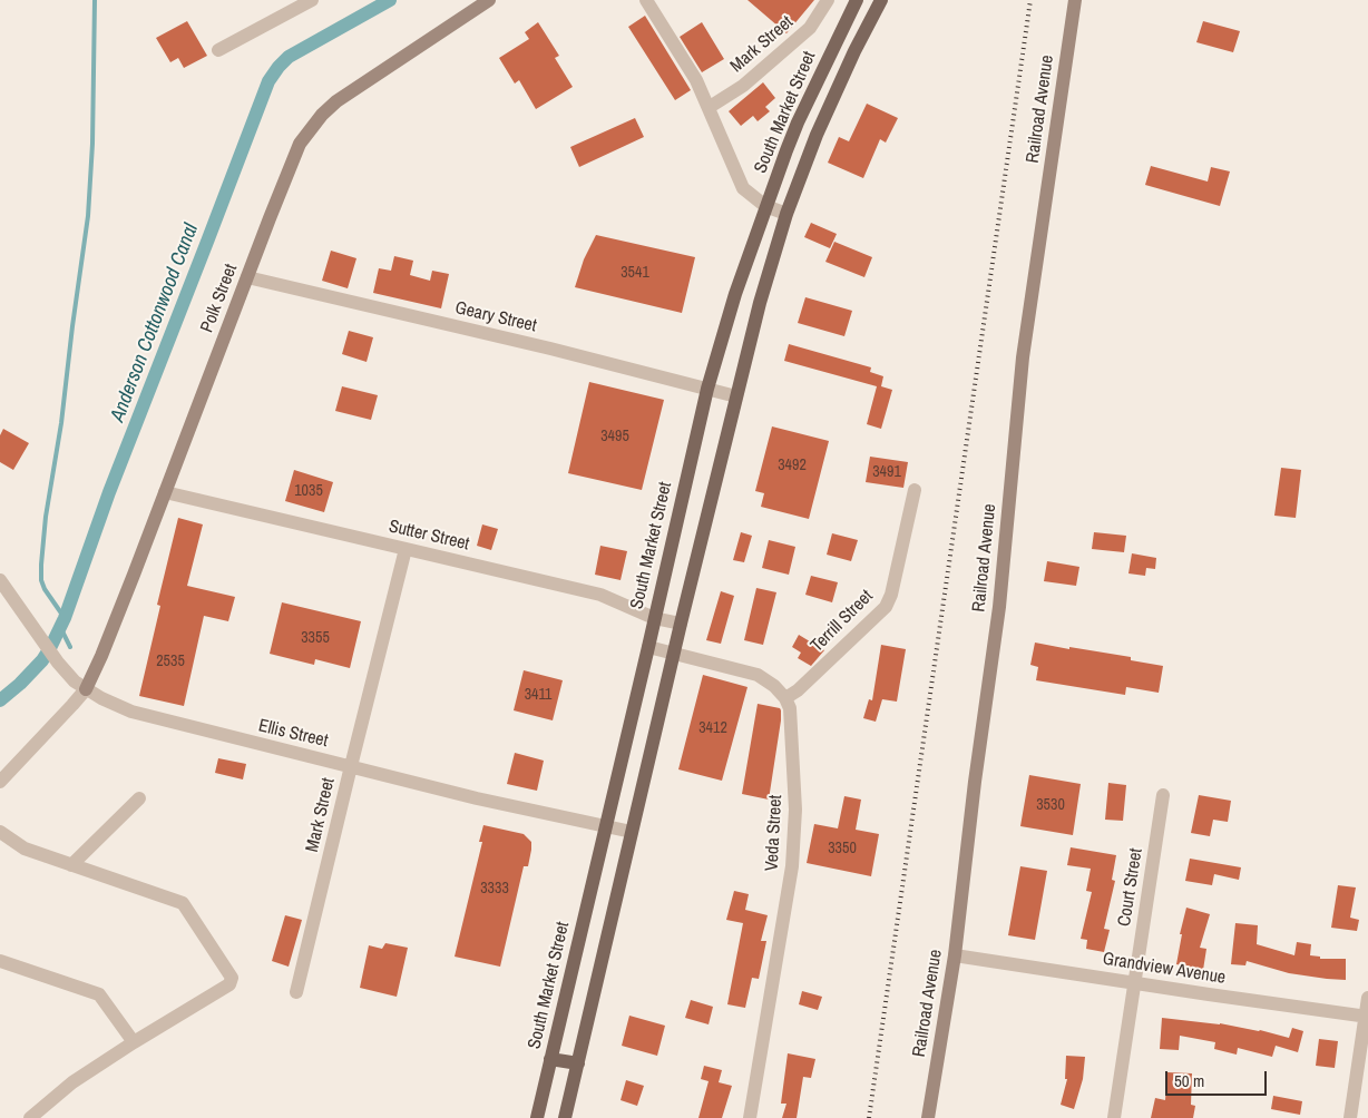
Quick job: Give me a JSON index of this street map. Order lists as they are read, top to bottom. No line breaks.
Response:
{"streets":{"main road":["Railroad Avenue","South Market Street","Polk Street"],"street":["Mark Street","Geary Street","Sutter Street","Terrill Street","Ellis Street","Veda Street","Court Street","Grandview Avenue"]},"crossings":[["Mark Street","Sutter Street"],["Mark Street","Ellis Street"],["Railroad Avenue","Grandview Avenue"],["South Market Street","Geary Street"],["South Market Street","Sutter Street"],["South Market Street","Ellis Street"],["Polk Street","Geary Street"],["Polk Street","Sutter Street"],["Polk Street","Ellis Street"],["Terrill Street","Veda Street"],["Court Street","Grandview Avenue"]],"water":["Anderson Cottonwood Canal"],"house_numbers":["3541","3495","3492","3491","1035","3355","2535","3411","3412","3530","3350","3333"],"scale_bar":"50 m"}
